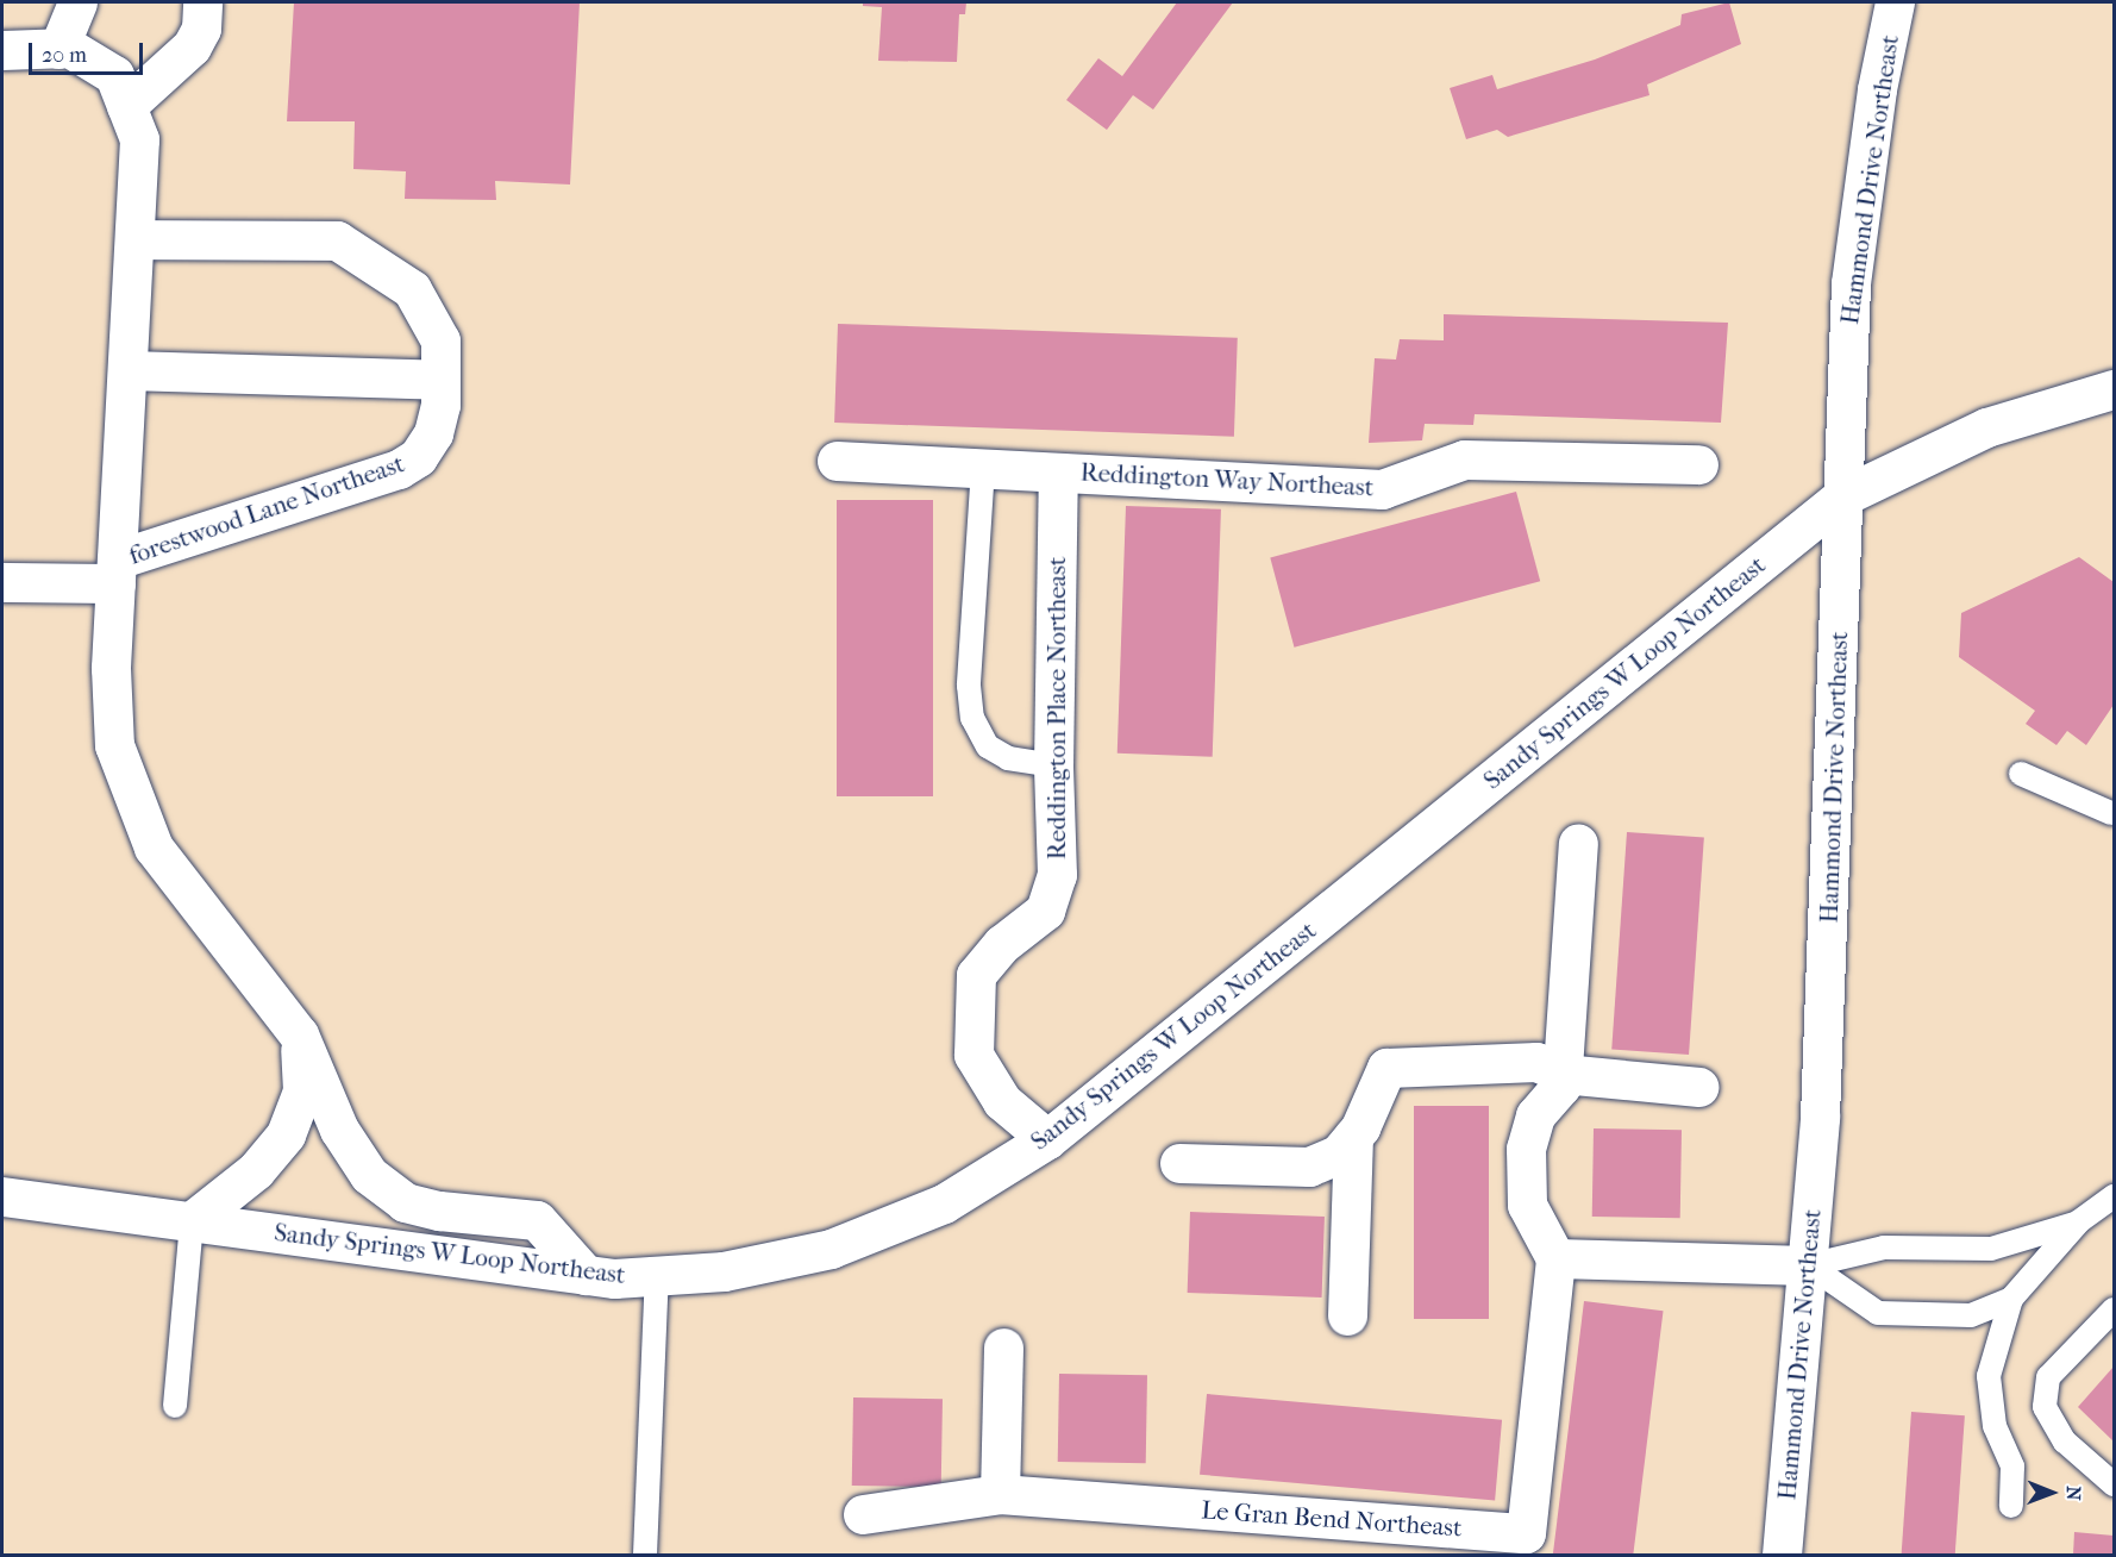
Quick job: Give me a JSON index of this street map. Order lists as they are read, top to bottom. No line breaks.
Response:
{"streets":{"street":["Hammond Drive Northeast","Reddington Way Northeast","forestwood Lane Northeast","Sandy Springs W Loop Northeast","Reddington Place Northeast","Le Gran Bend Northeast"]},"crossings":[["Hammond Drive Northeast","Sandy Springs W Loop Northeast"],["Reddington Way Northeast","Reddington Place Northeast"],["forestwood Lane Northeast","Sandy Springs W Loop Northeast"],["Sandy Springs W Loop Northeast","Reddington Place Northeast"]],"scale_bar":"20 m","north":"right"}
